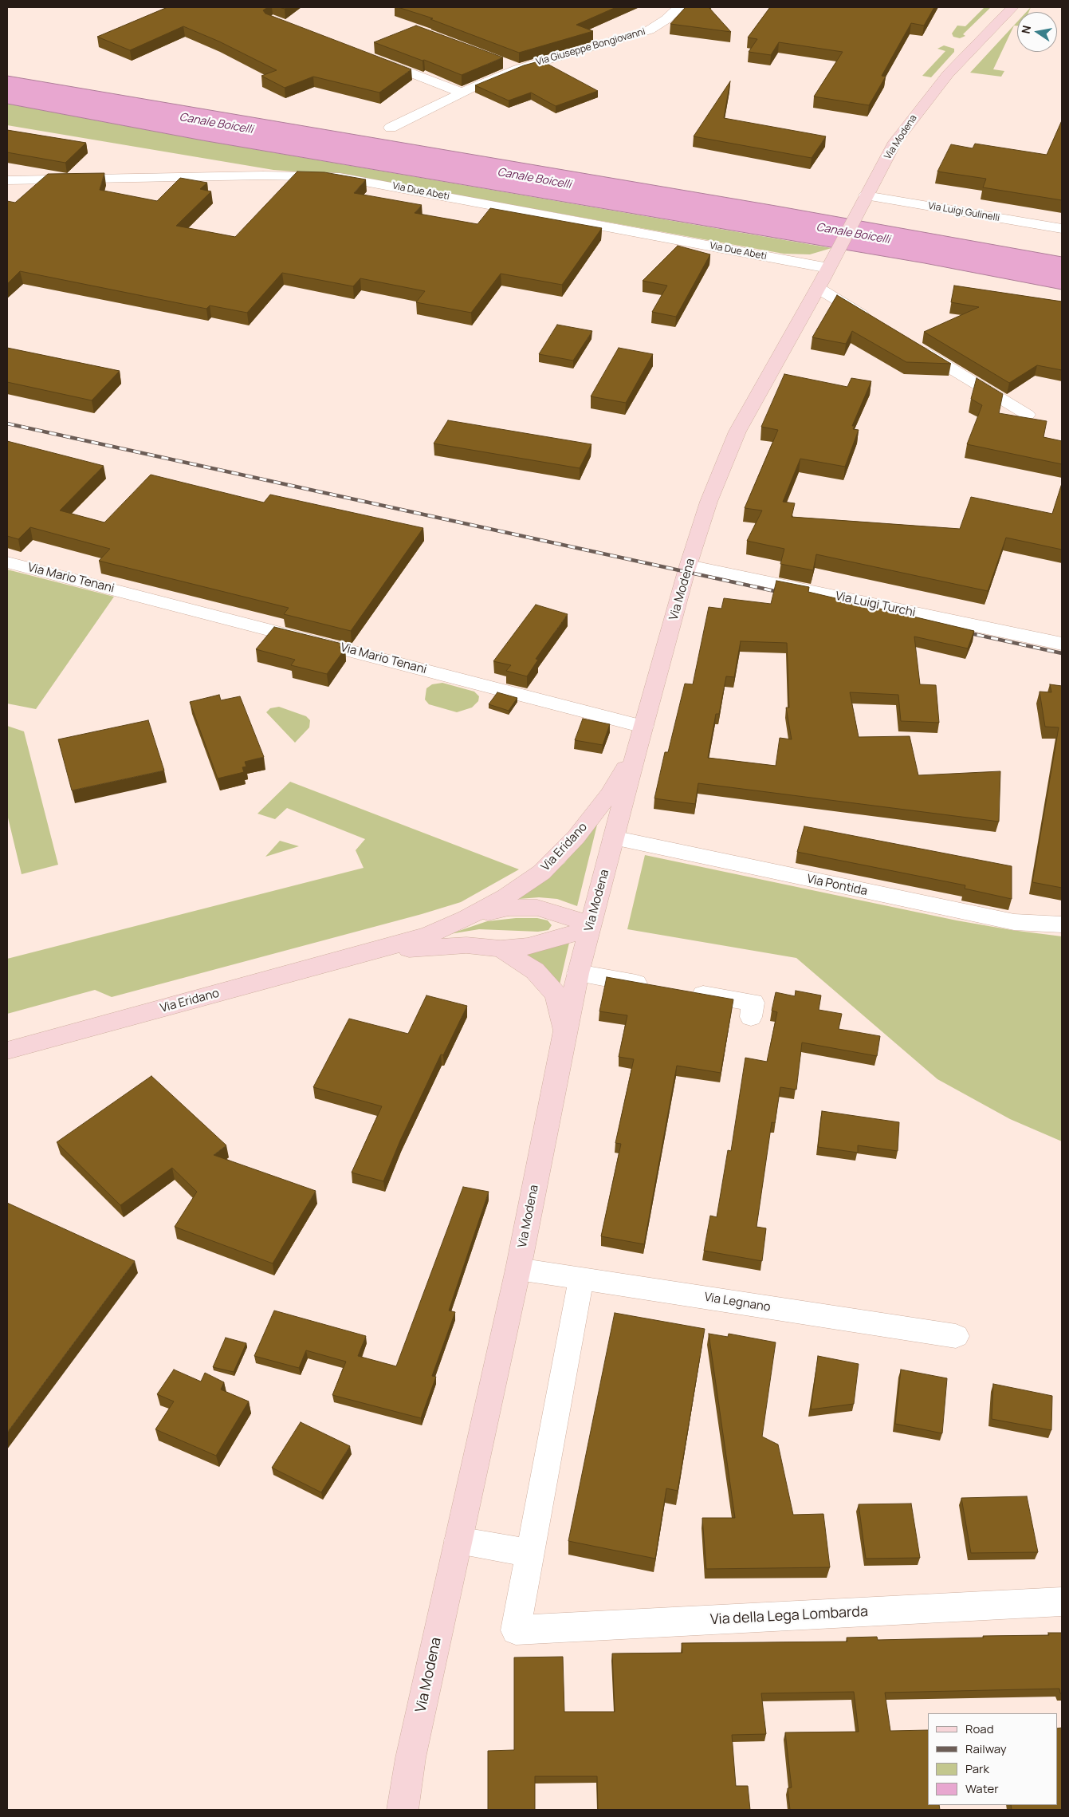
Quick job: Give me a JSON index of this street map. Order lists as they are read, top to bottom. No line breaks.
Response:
{"streets":{"main road":["Via Modena","Via Eridano"],"street":["Via Giuseppe Bongiovanni","Via Due Abeti","Via Luigi Gulinelli","Via Mario Tenani","Via Luigi Turchi","Via Pontida","Via Legnano","Via della Lega Lombarda"]},"crossings":[["Via Modena","Via Due Abeti"],["Via Modena","Via Luigi Gulinelli"],["Via Modena","Via Mario Tenani"],["Via Modena","Via Luigi Turchi"],["Via Modena","Via Eridano"],["Via Modena","Via Pontida"],["Via Modena","Via Legnano"]],"water":["Canale Boicelli"],"legend":["Road","Railway","Park","Water"],"north":"left"}
